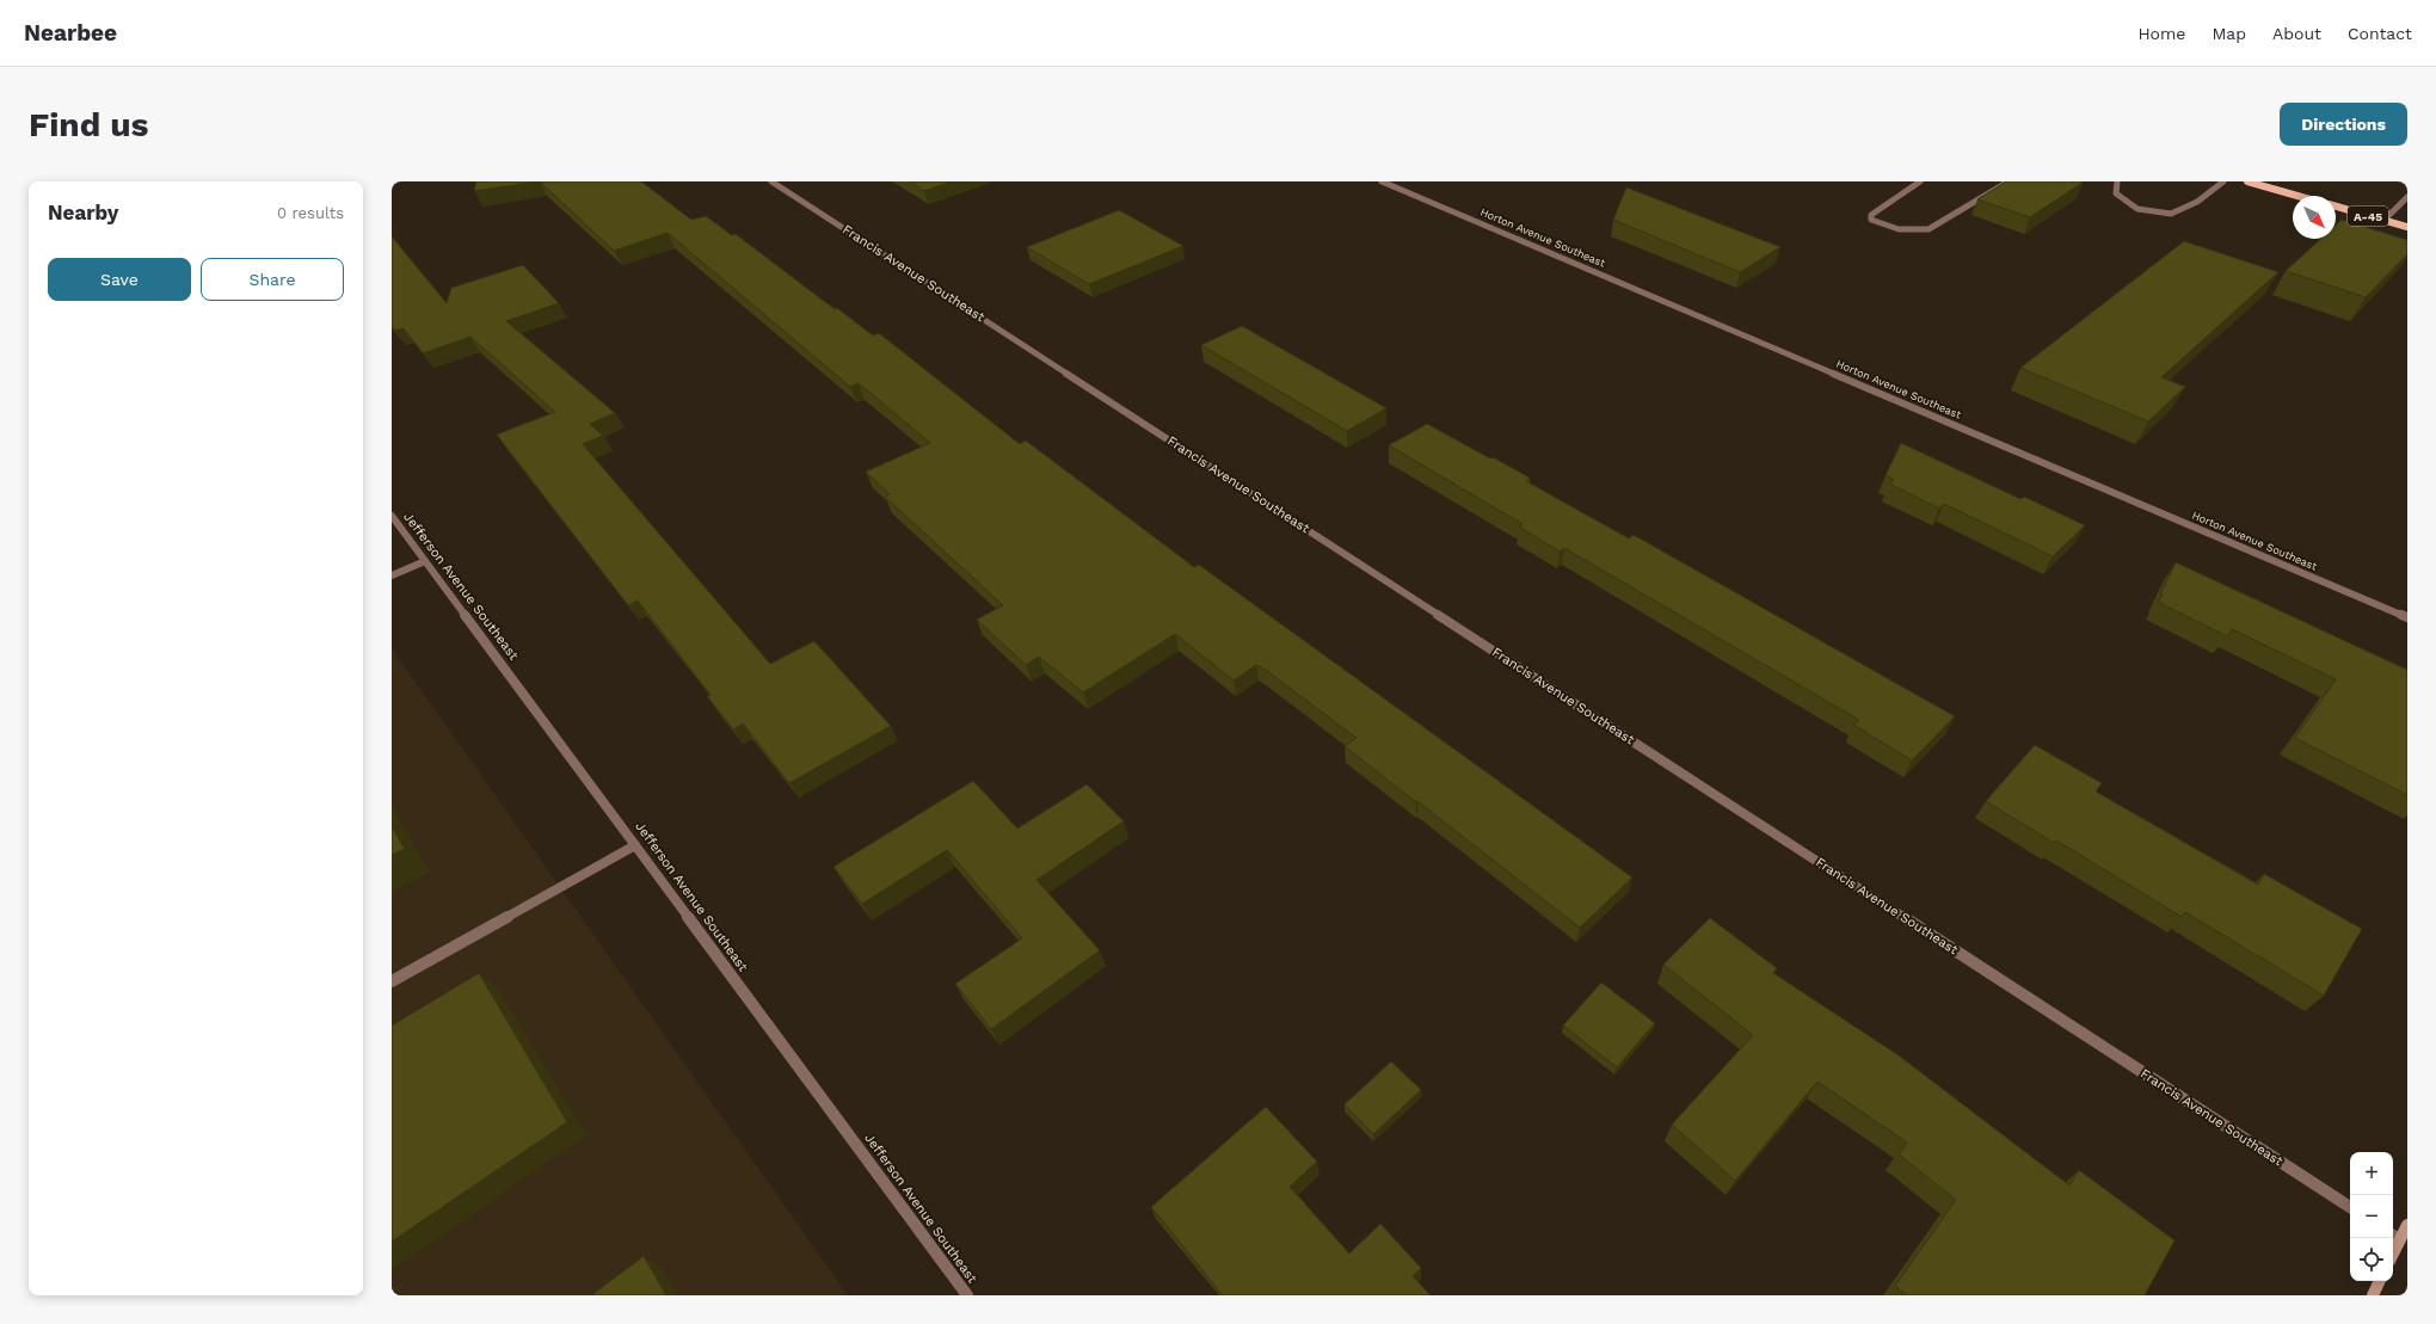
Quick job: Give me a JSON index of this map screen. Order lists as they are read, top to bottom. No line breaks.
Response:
{"streets":{"main road":["A-45"],"street":["Horton Avenue Southeast","Francis Avenue Southeast","Jefferson Avenue Southeast"]},"north":"bottom right","page":{"header":"Nearbee","nav":["Home","Map","About","Contact"],"buttons":["Directions",["Save","Share"]],"title":"Find us","heading":["Nearby","0 results"],"map_buttons":["+","−"]}}
